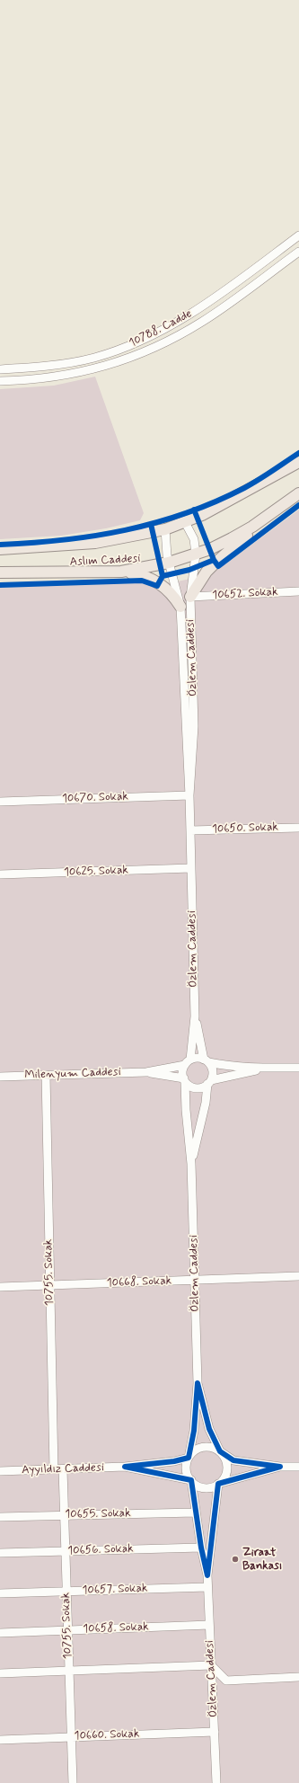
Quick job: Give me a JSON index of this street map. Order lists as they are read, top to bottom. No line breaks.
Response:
{"streets":{"main road":["Aslım Caddesi"],"street":["10788. Cadde","10652. Sokak","Özlem Caddesi","10670. Sokak","10650. Sokak","10625. Sokak","Milenyum Caddesi","10755. Sokak","10668. Sokak","Ayyıldız Caddesi","10655. Sokak","10656. Sokak","10657. Sokak","10658. Sokak","10660. Sokak"]},"crossings":[["Aslım Caddesi","Özlem Caddesi"],["10652. Sokak","Özlem Caddesi"],["Özlem Caddesi","10670. Sokak"],["Özlem Caddesi","10650. Sokak"],["Özlem Caddesi","10625. Sokak"],["Özlem Caddesi","10668. Sokak"],["Özlem Caddesi","Ayyıldız Caddesi"],["Özlem Caddesi","10655. Sokak"],["Özlem Caddesi","10656. Sokak"],["Özlem Caddesi","10657. Sokak"],["Özlem Caddesi","10658. Sokak"],["Özlem Caddesi","10660. Sokak"],["Milenyum Caddesi","10755. Sokak"],["10755. Sokak","10668. Sokak"],["10755. Sokak","Ayyıldız Caddesi"],["10755. Sokak","10655. Sokak"],["10755. Sokak","10656. Sokak"],["10755. Sokak","10657. Sokak"],["10755. Sokak","10658. Sokak"],["10755. Sokak","10660. Sokak"]],"places":["Ziraat Bankası"]}
